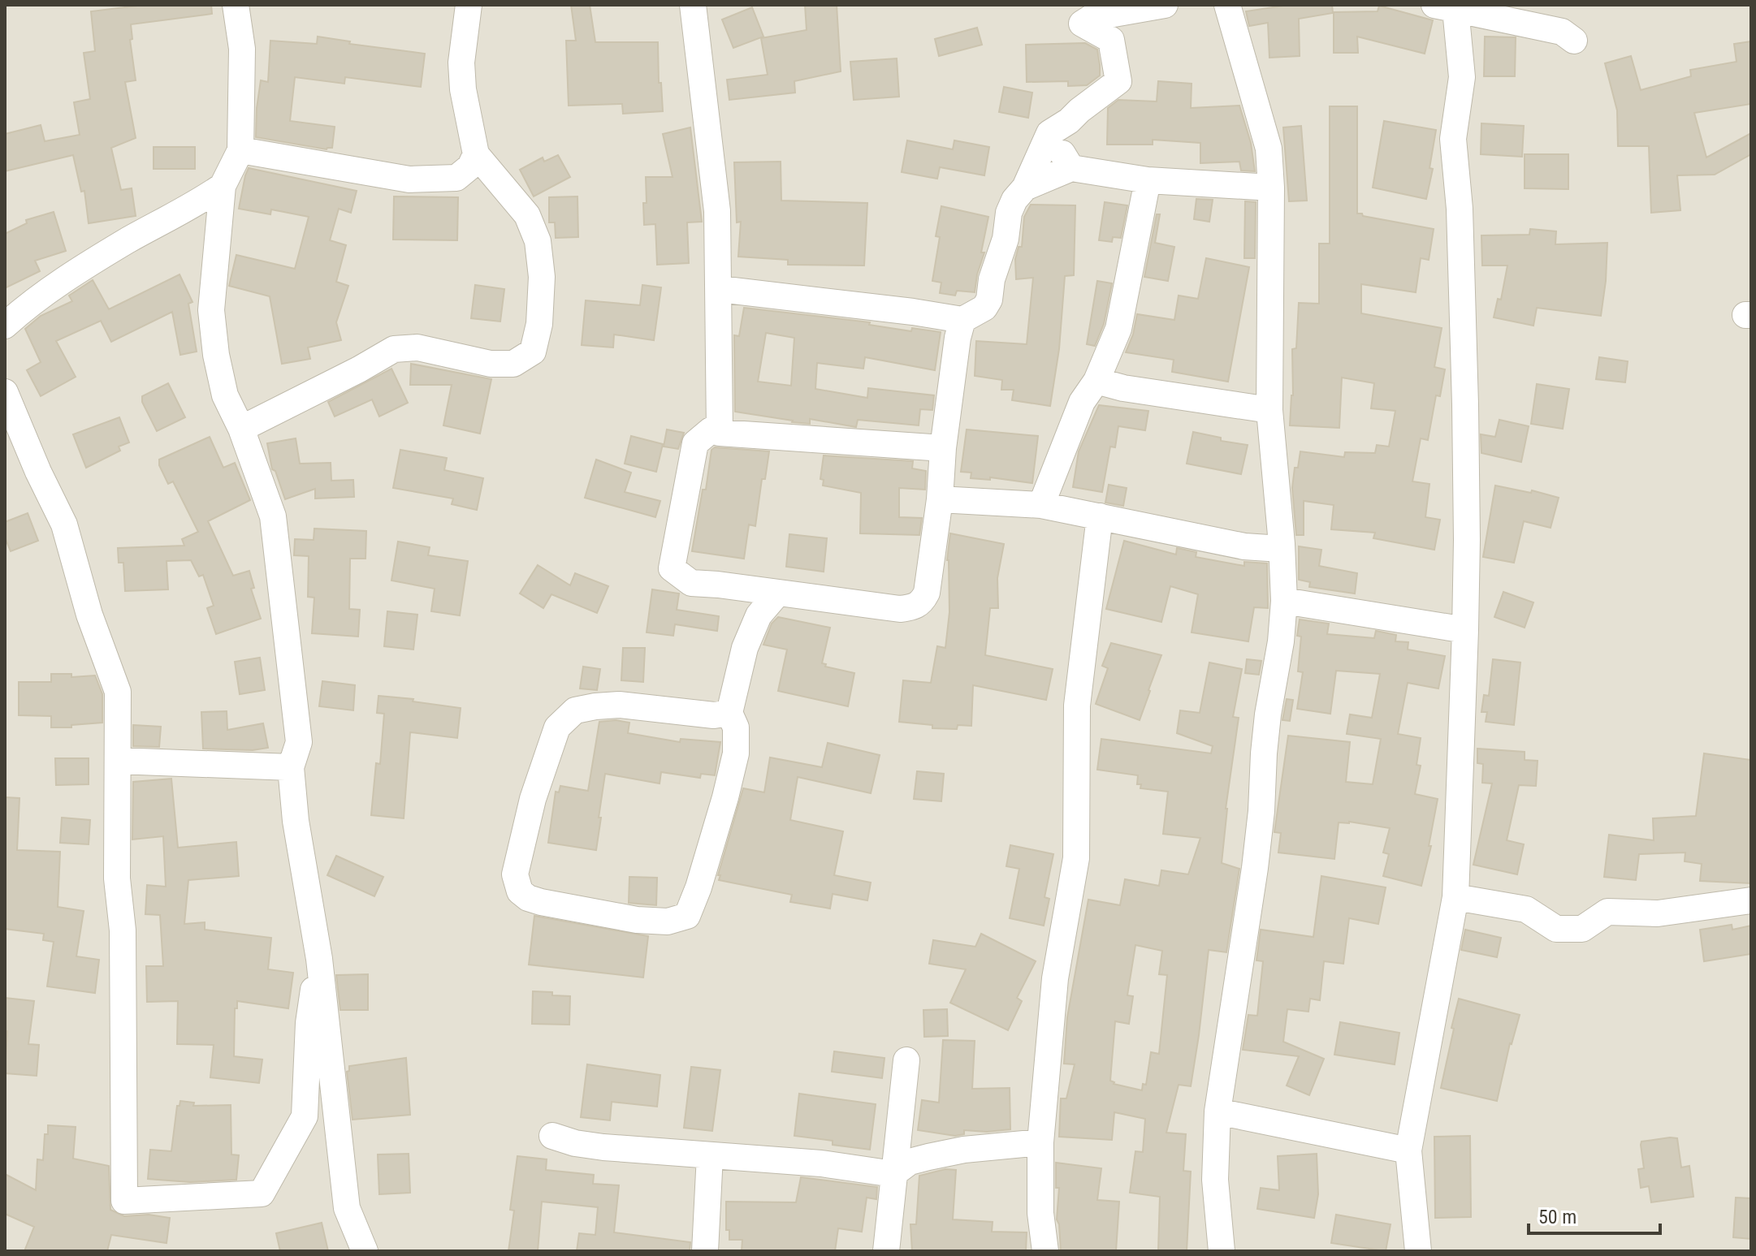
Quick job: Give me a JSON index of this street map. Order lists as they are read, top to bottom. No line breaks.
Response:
{"scale_bar":"50 m"}
